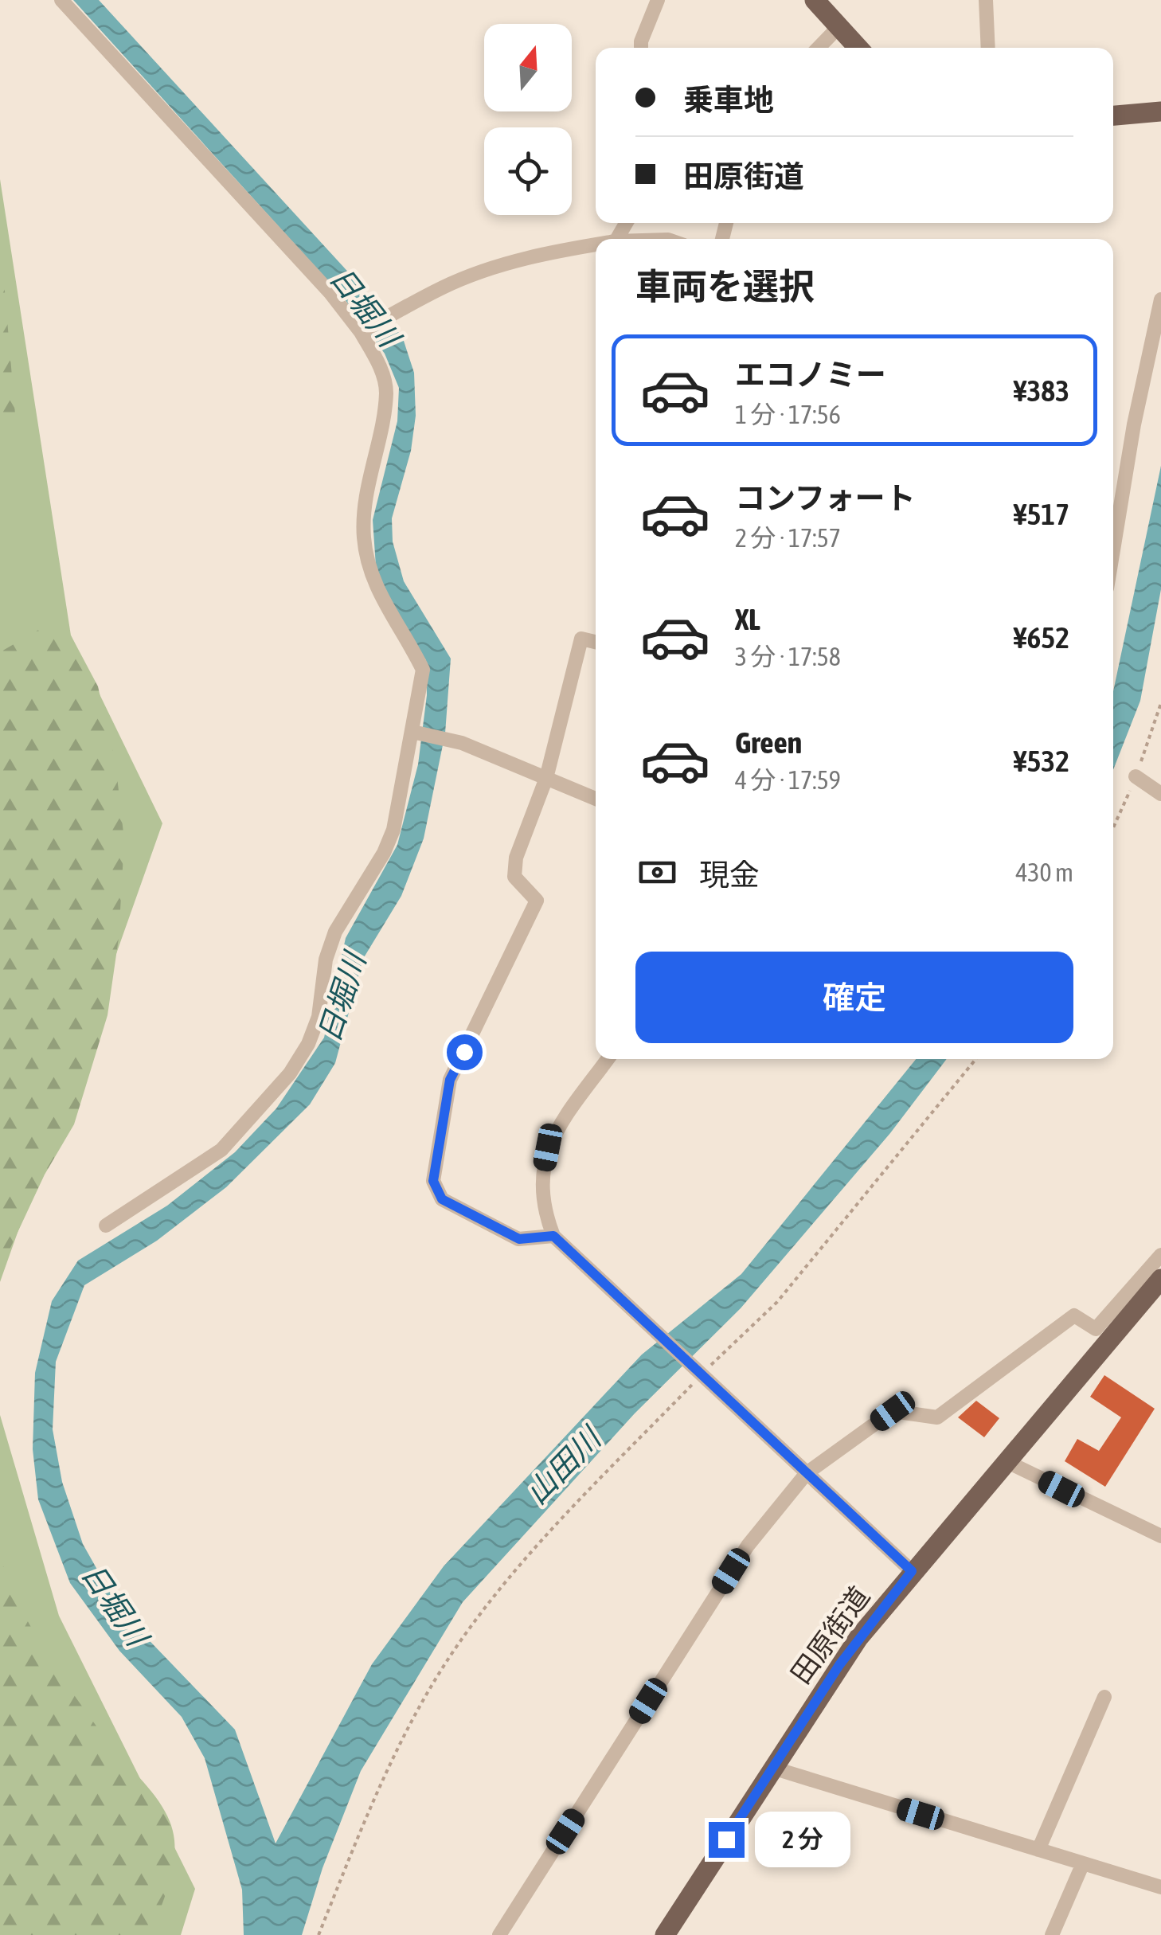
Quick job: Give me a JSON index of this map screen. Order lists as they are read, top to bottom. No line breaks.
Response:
{"streets":{"main road":["田原街道"]},"water":["日堀川","山田川"],"north":"top","page":{"banner":["乗車地","田原街道"],"heading":"車両を選択","list":[{"name":"エコノミー","note":"1 分 · 17:56","value":"¥383"},{"name":"コンフォート","note":"2 分 · 17:57","value":"¥517"},{"name":"XL","note":"3 分 · 17:58","value":"¥652"},{"name":"Green","note":"4 分 · 17:59","value":"¥532"}],"pay":["現金","430 m"],"buttons":"確定","bubble":"2 分"}}
